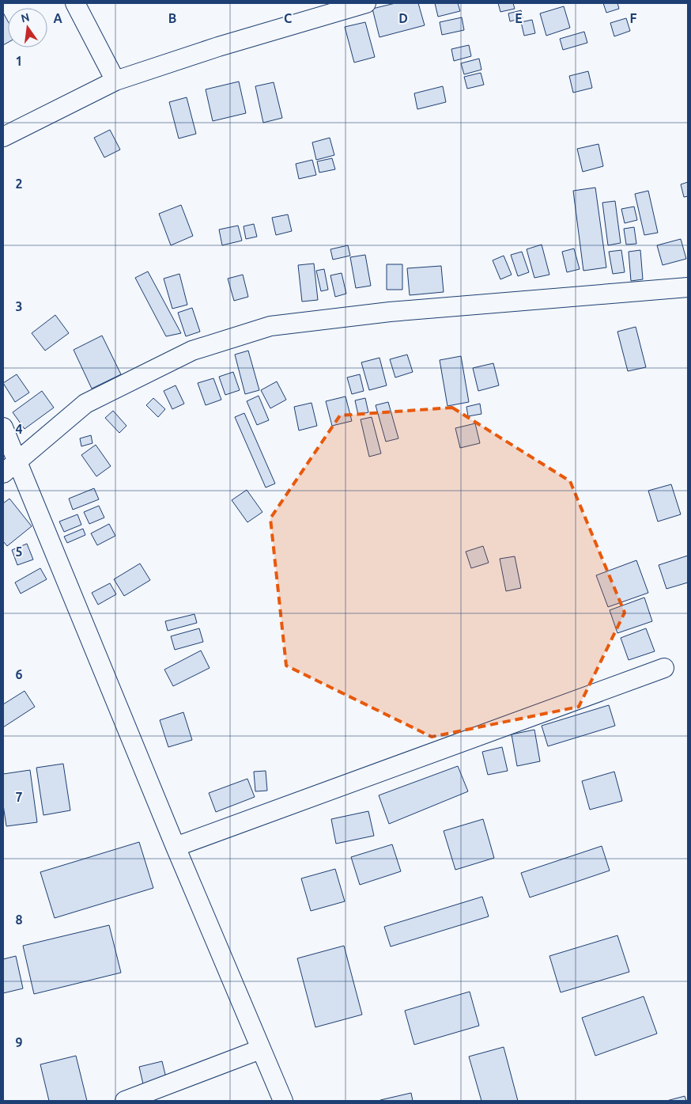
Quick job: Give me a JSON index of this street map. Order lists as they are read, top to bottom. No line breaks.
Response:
{"north":"top","grid":{"columns":["A","B","C","D","E","F"],"rows":["1","2","3","4","5","6","7","8","9"]}}
